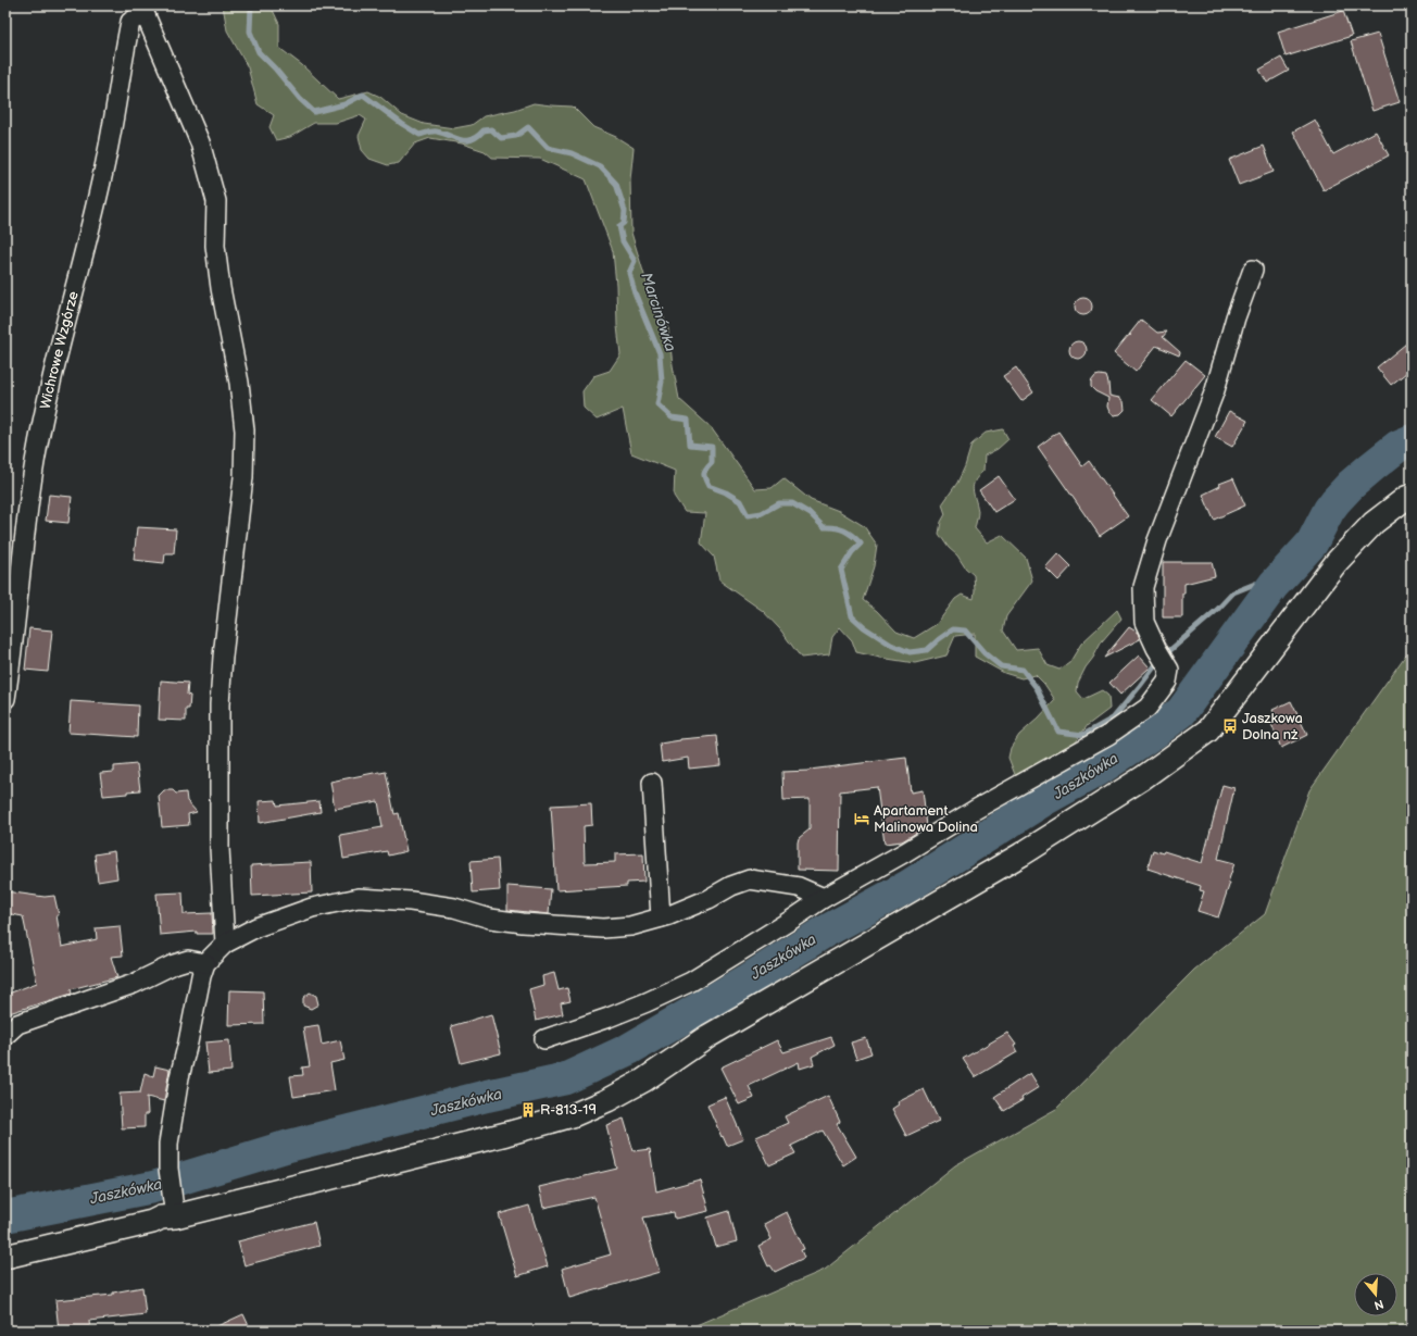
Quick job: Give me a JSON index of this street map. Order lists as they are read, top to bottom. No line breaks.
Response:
{"streets":{"street":["Wichrowe Wzgórze"]},"water":["Marcinówka","Jaszkówka"],"places":{"bus stop":["Jaszkowa Dolna nż"],"hotel":["Apartament Malinowa Dolina"],"building":["R-813-19"]},"north":"bottom"}
